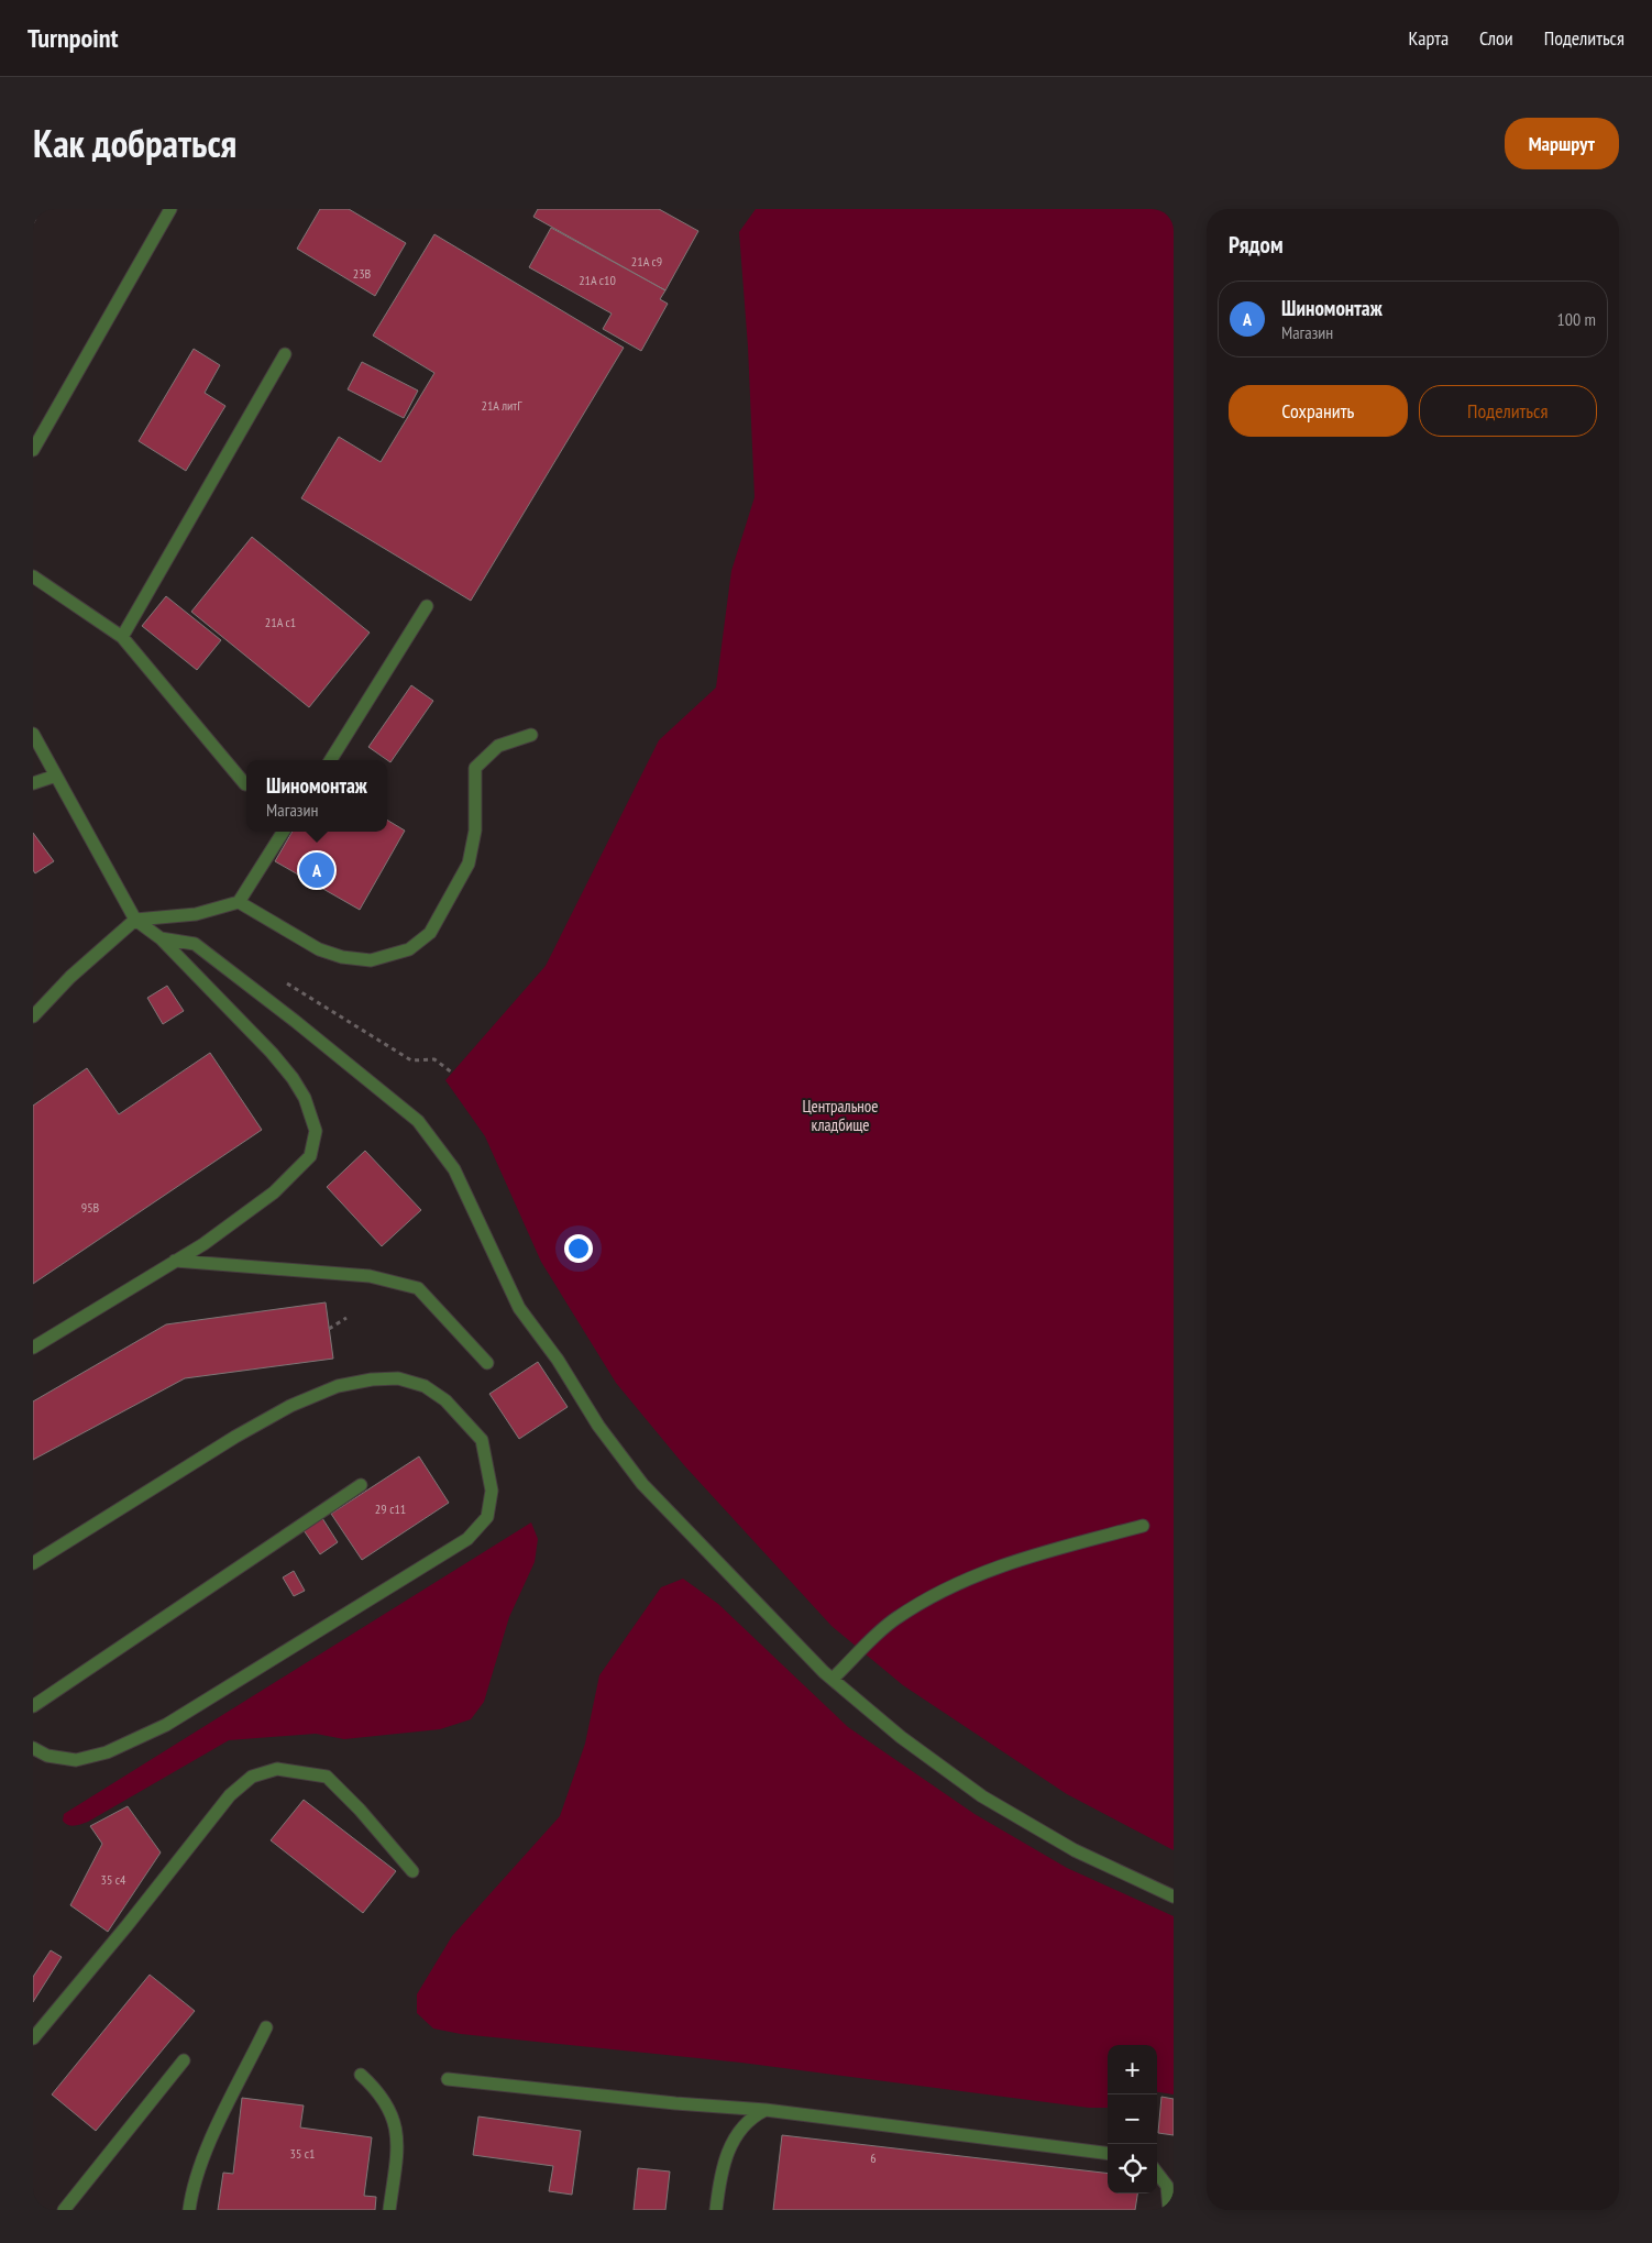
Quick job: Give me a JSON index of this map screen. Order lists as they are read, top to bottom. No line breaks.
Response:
{"parks":["Центральное кладбище"],"house_numbers":["21А с9","23В","21А с10","21А литГ","21А с1","95В","29 с11","35 с4","35 с1","6"],"page":{"header":"Turnpoint","nav":["Карта","Слои","Поделиться"],"title":"Как добраться","buttons":["Маршрут",["Сохранить","Поделиться"]],"heading":"Рядом","list":[{"mark":"A","name":"Шиномонтаж","note":"Магазин","value":"100 m"}],"popup":["Шиномонтаж","Магазин"],"pins":"A","map_buttons":["+","−"]}}
